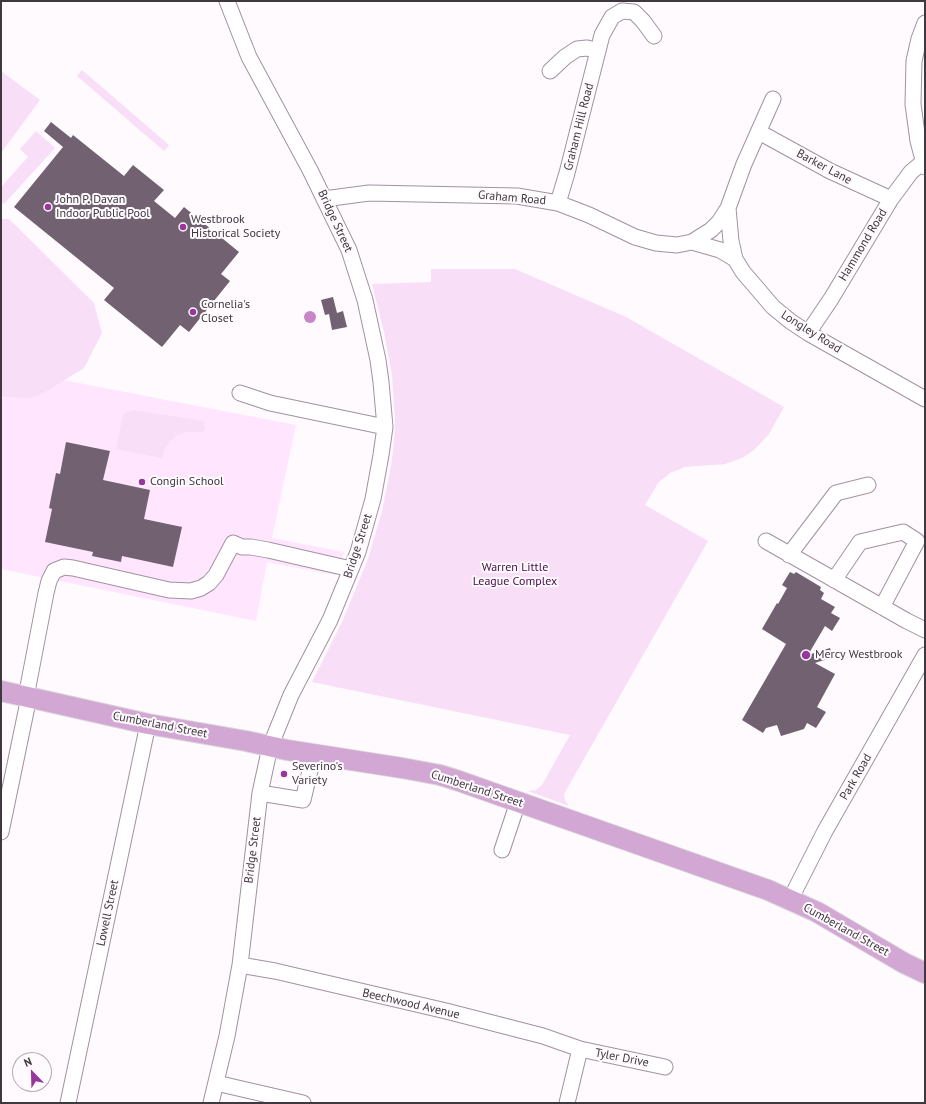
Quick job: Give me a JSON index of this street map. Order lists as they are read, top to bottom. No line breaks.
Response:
{"streets":{"main road":["Cumberland Street"],"street":["Graham Hill Road","Barker Lane","Graham Road","Bridge Street","Hammond Road","Longley Road","Park Road","Lowell Street","Beechwood Avenue","Tyler Drive"]},"crossings":[["Graham Hill Road","Graham Road"],["Barker Lane","Hammond Road"],["Barker Lane","Longley Road"],["Graham Road","Bridge Street"],["Graham Road","Longley Road"],["Bridge Street","Cumberland Street"],["Bridge Street","Beechwood Avenue"],["Hammond Road","Longley Road"],["Cumberland Street","Park Road"],["Cumberland Street","Lowell Street"],["Beechwood Avenue","Tyler Drive"]],"parks":["Warren Little League Complex"],"places":["John P. Davan Indoor Public Pool","Westbrook Historical Society","Cornelia's Closet","Congin School","Mercy Westbrook","Severino's Variety"],"north":"top left"}
